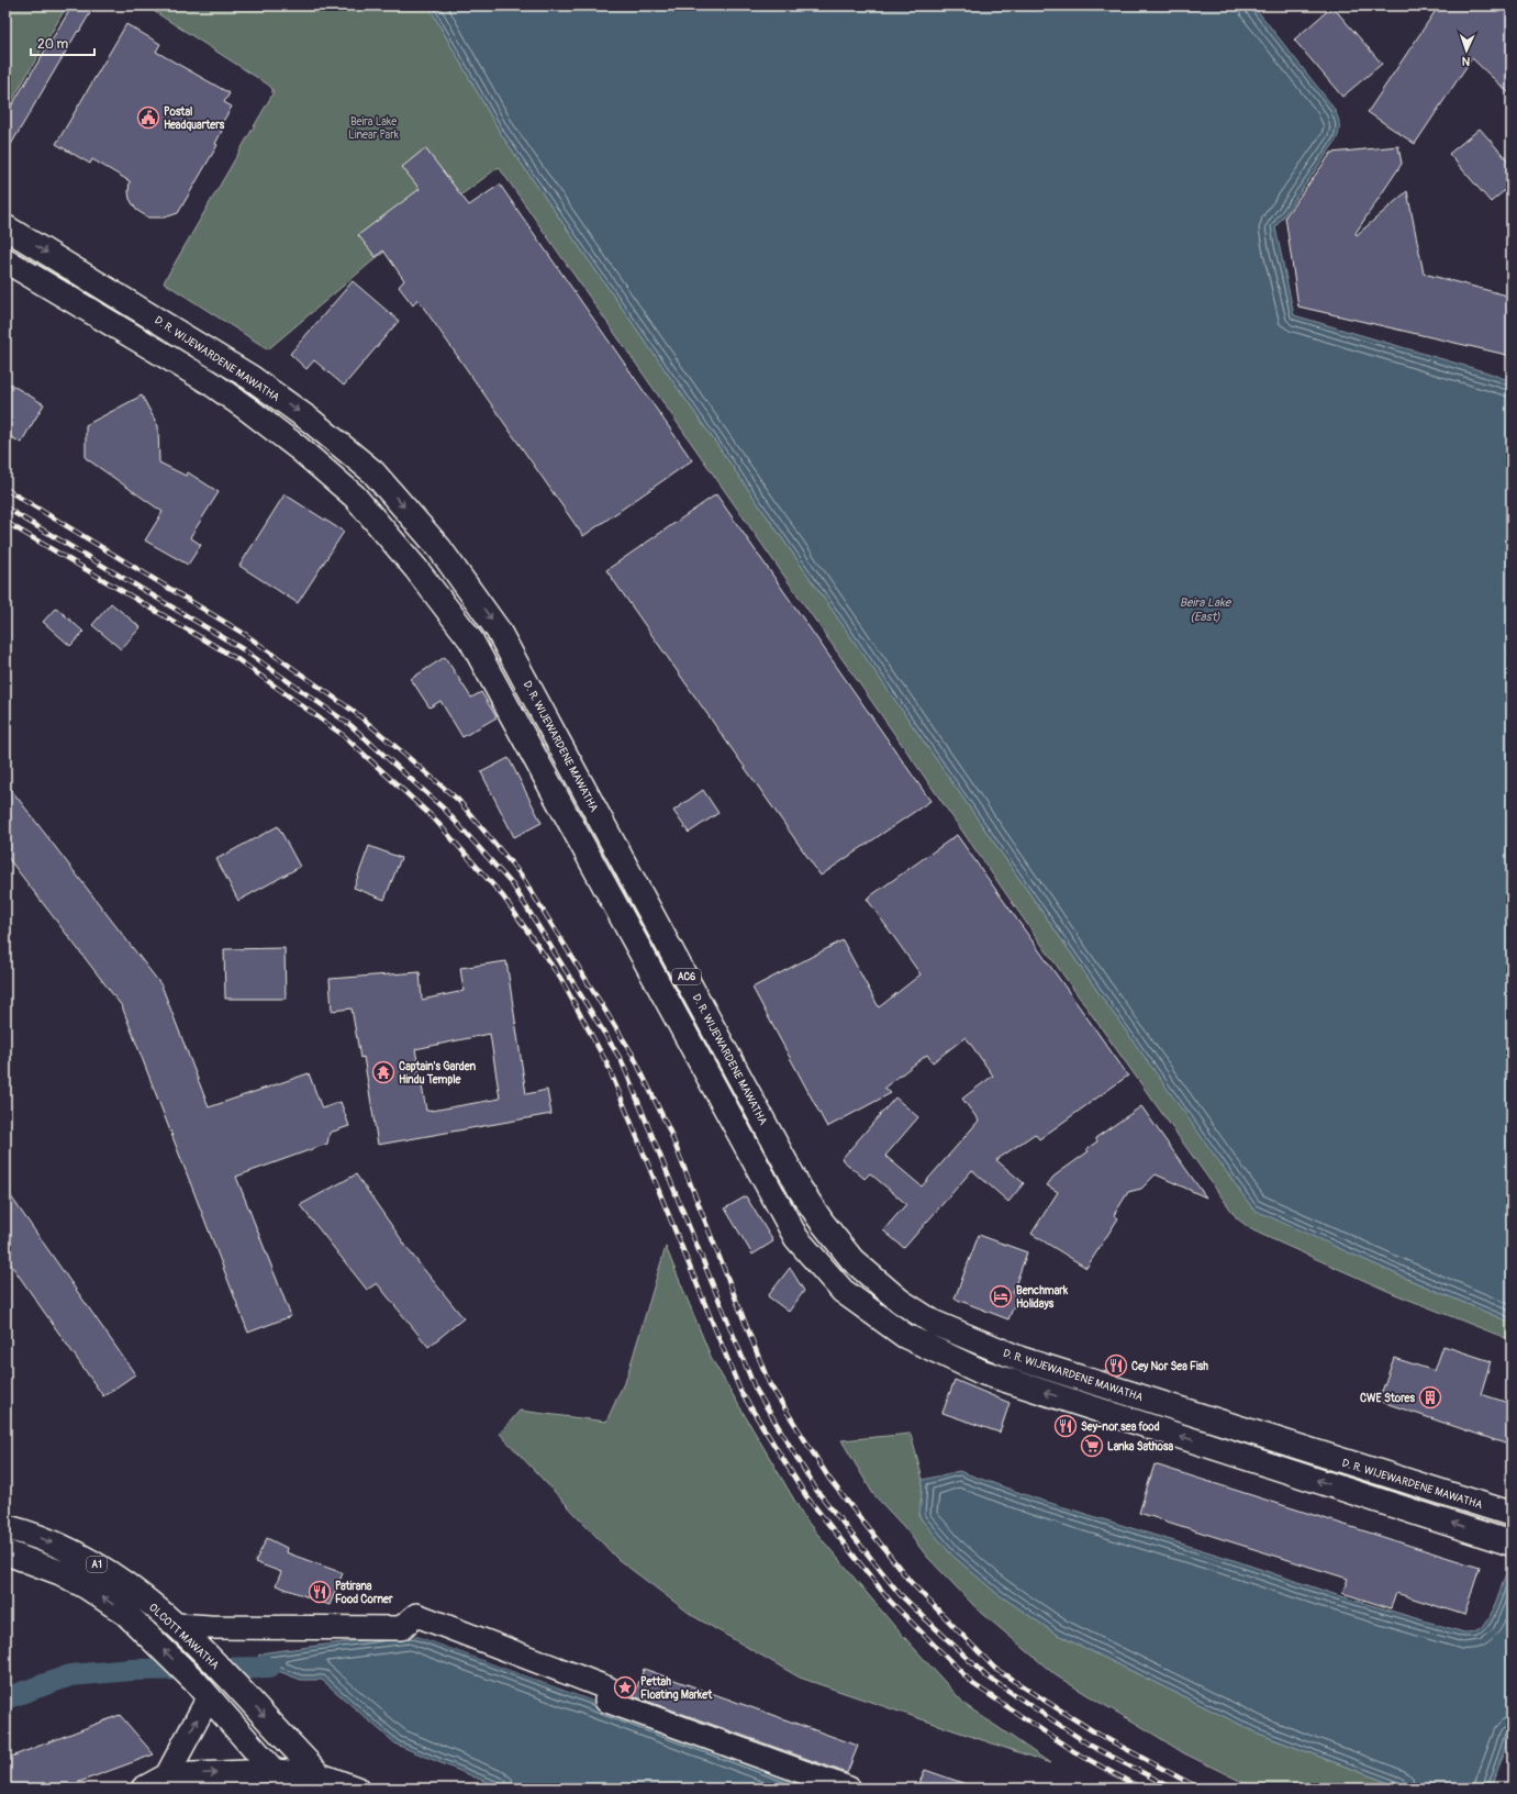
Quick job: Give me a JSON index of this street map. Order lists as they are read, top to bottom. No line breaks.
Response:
{"streets":{"main road":["D. R. WIJEWARDENE MAWATHA","AC6","A1","OLCOTT MAWATHA"]},"water":["Beira Lake (East)"],"parks":["Beira Lake Linear Park"],"places":{"public building":["Postal Headquarters"],"temple":["Captain's Garden Hindu Temple"],"hotel":["Benchmark Holidays"],"restaurant":["Cey Nor Sea Fish","Sey-nor sea food","Patirana Food Corner"],"building":["CWE Stores"],"supermarket":["Lanka Sathosa"],"place":["Pettah Floating Market"]},"scale_bar":"20 m","north":"bottom"}
